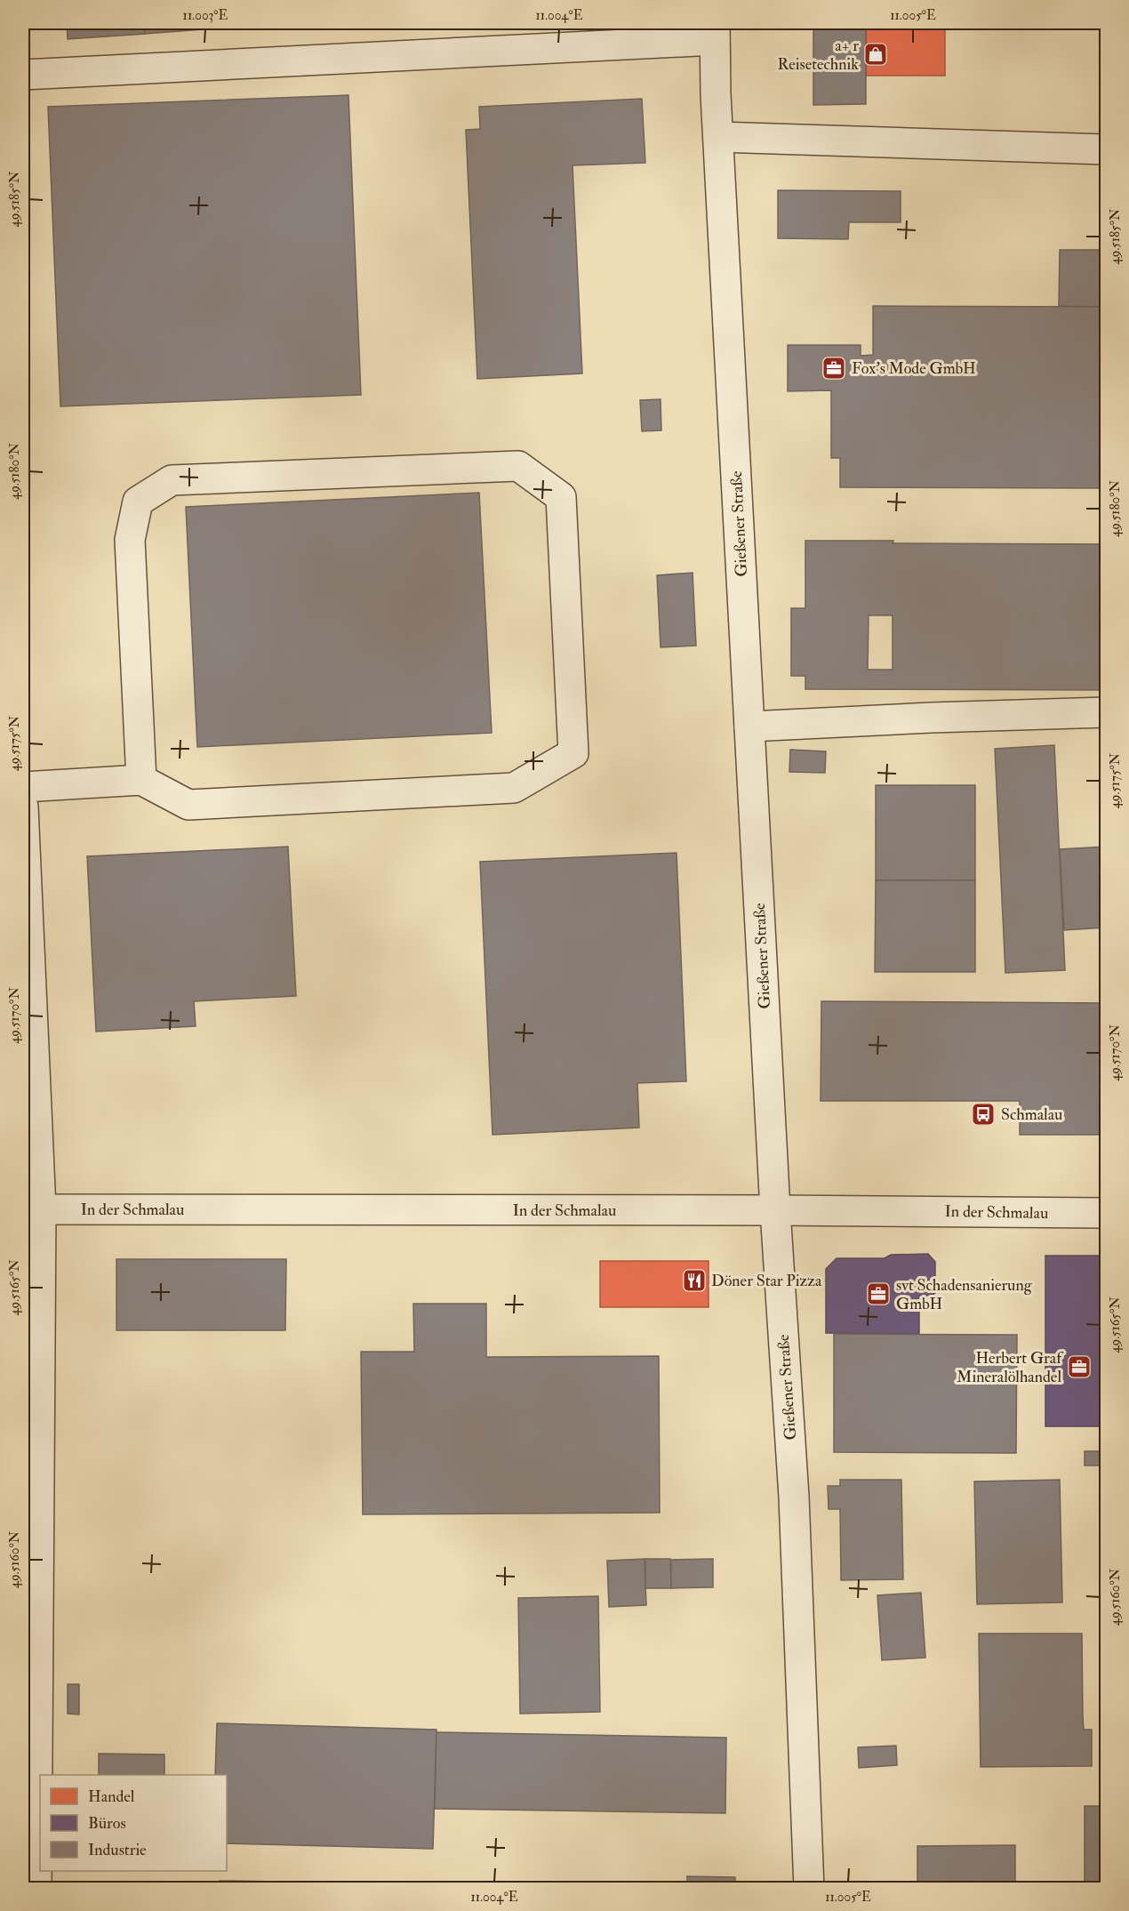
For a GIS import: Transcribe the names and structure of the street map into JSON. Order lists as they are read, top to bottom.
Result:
{
  "streets": {
    "street": ["Gießener Straße", "In der Schmalau"]
  },
  "crossings": [
    ["Gießener Straße", "In der Schmalau"]
  ],
  "places": {
    "shop": ["a+ r Reisetechnik"],
    "office": ["Fox's Mode GmbH", "svt Schadensanierung GmbH", "Herbert Graf Mineralölhandel"],
    "bus stop": ["Schmalau"],
    "restaurant": ["Döner Star Pizza"]
  },
  "legend": ["Handel", "Büros", "Industrie"],
  "coordinates": [
    "11.003°E",
    "11.004°E",
    "11.005°E",
    "49.5185°N",
    "49.5180°N",
    "49.5175°N",
    "49.5170°N",
    "49.5165°N",
    "49.5160°N"
  ]
}
